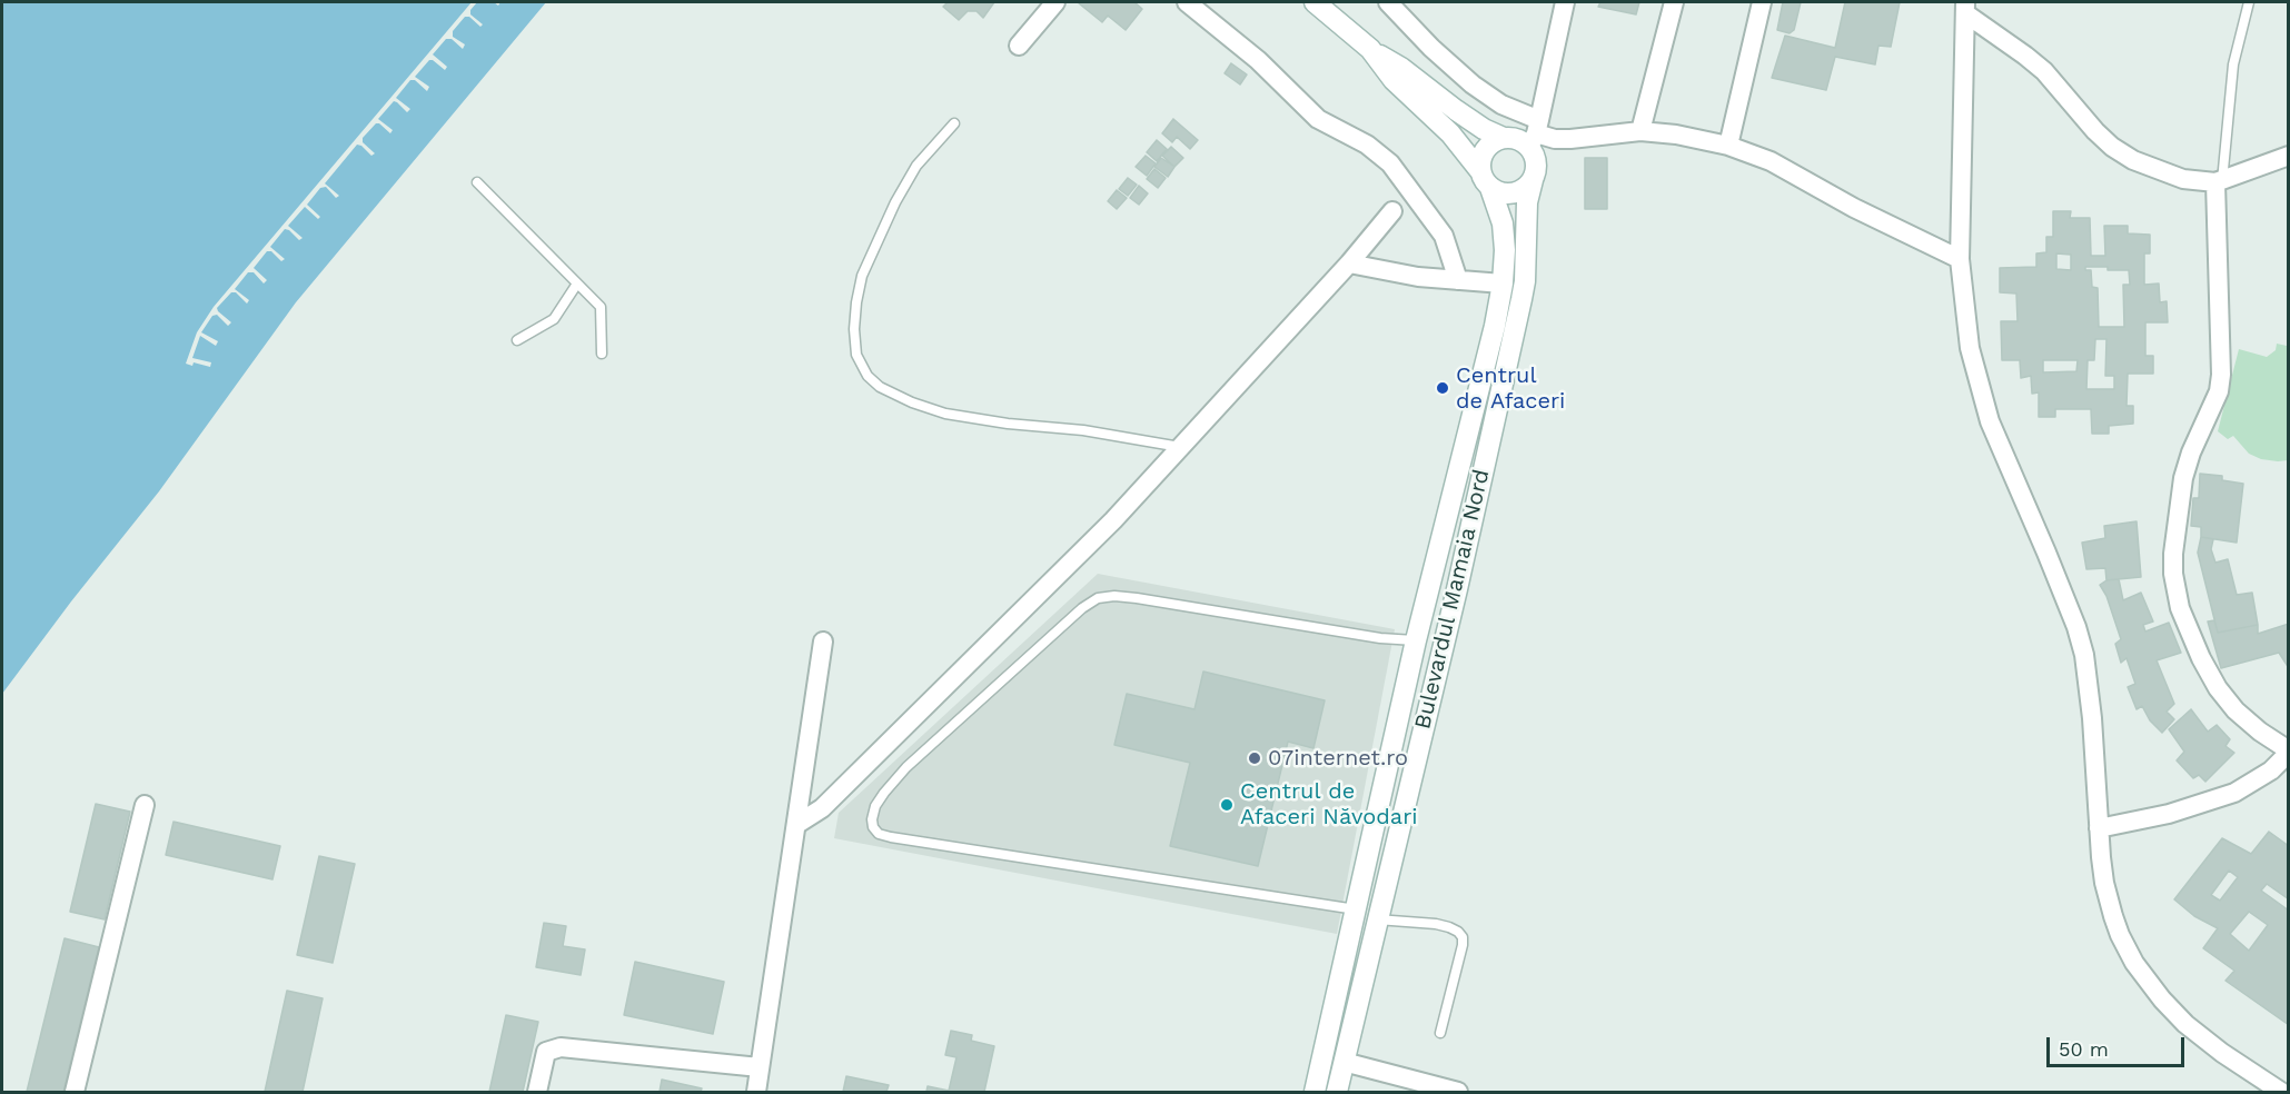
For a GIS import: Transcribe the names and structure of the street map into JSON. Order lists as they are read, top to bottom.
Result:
{
  "streets": {
    "main road": ["Bulevardul Mamaia Nord"]
  },
  "places": ["Centrul de Afaceri", "07internet.ro", "Centrul de Afaceri Năvodari"],
  "scale_bar": "50 m"
}
